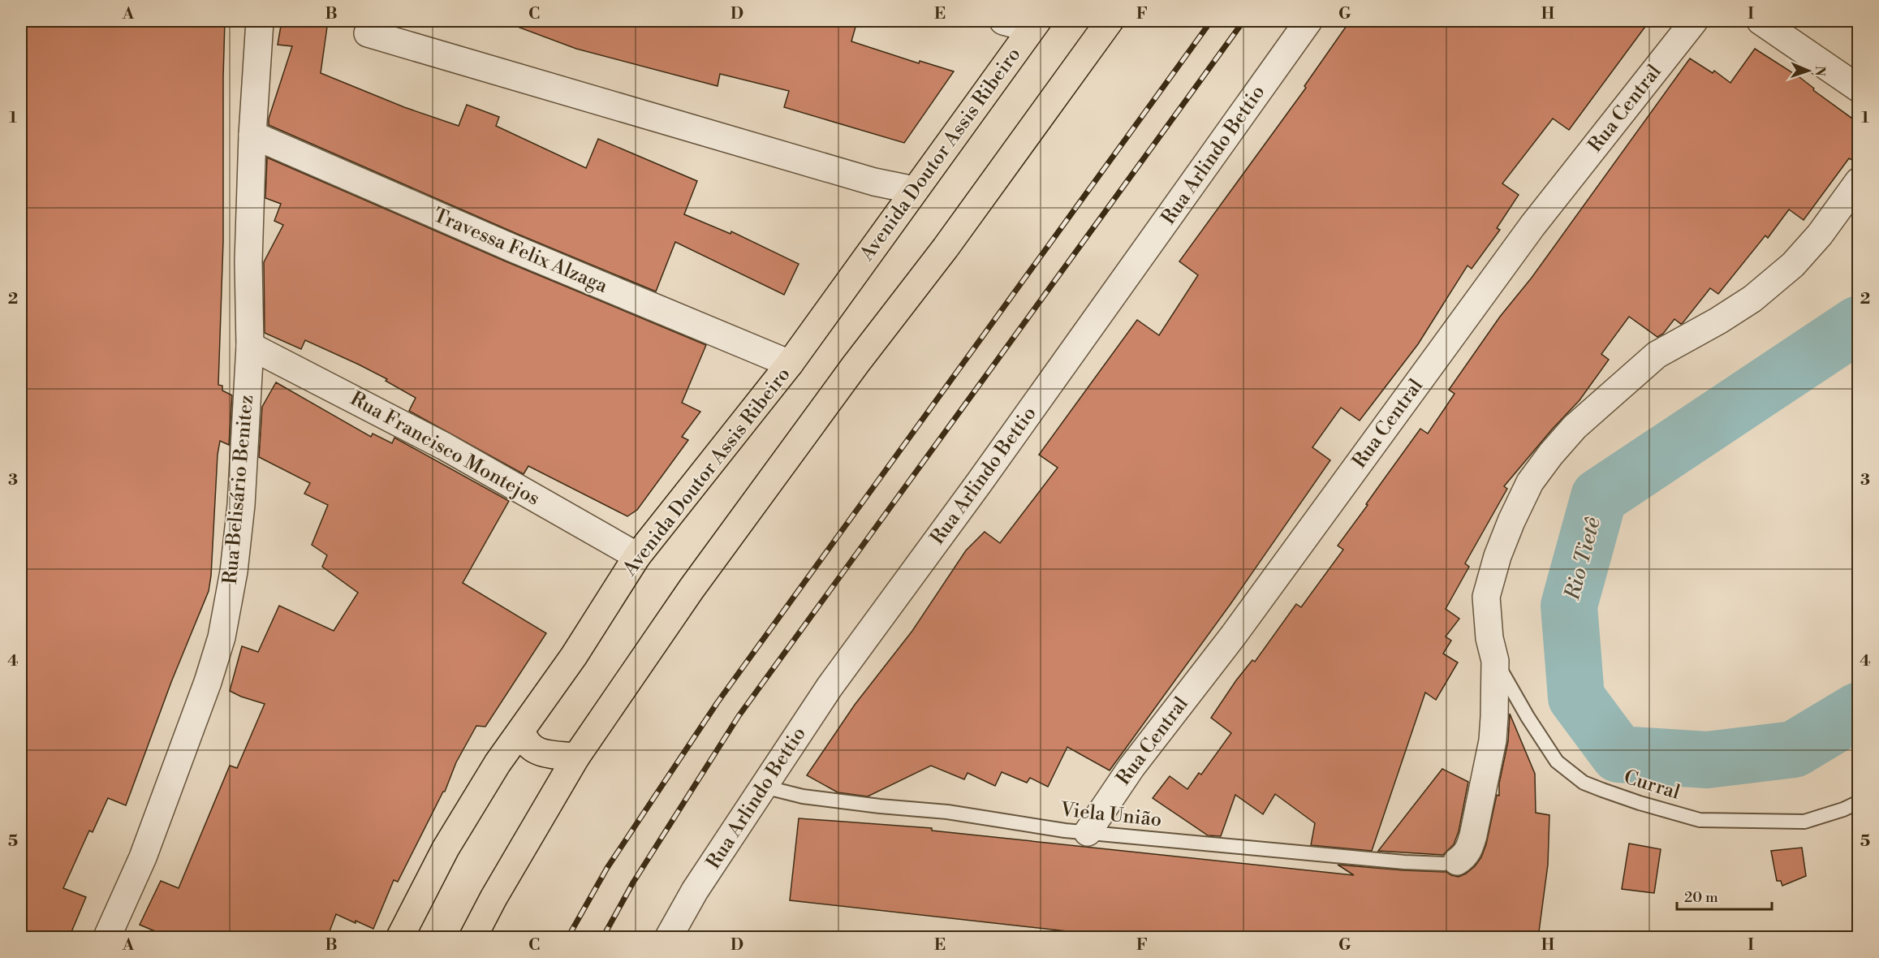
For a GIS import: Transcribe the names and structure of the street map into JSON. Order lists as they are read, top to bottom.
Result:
{
  "streets": {
    "main road": ["Avenida Doutor Assis Ribeiro"],
    "street": [
      "Rua Central",
      "Rua Arlindo Bettio",
      "Travessa Felix Alzaga",
      "Rua Francisco Montejos",
      "Rua Belisário Benitez"
    ],
    "lane": ["Curral", "Viela União"]
  },
  "crossings": [
    ["Rua Central", "Viela União"],
    ["Avenida Doutor Assis Ribeiro", "Travessa Felix Alzaga"],
    ["Avenida Doutor Assis Ribeiro", "Rua Francisco Montejos"],
    ["Rua Arlindo Bettio", "Viela União"],
    ["Travessa Felix Alzaga", "Rua Belisário Benitez"],
    ["Rua Francisco Montejos", "Rua Belisário Benitez"]
  ],
  "water": ["Rio Tietê"],
  "scale_bar": "20 m",
  "north": "right",
  "grid": {
    "columns": [
      "A",
      "B",
      "C",
      "D",
      "E",
      "F",
      "G",
      "H",
      "I"
    ],
    "rows": [
      "1",
      "2",
      "3",
      "4",
      "5"
    ]
  }
}
